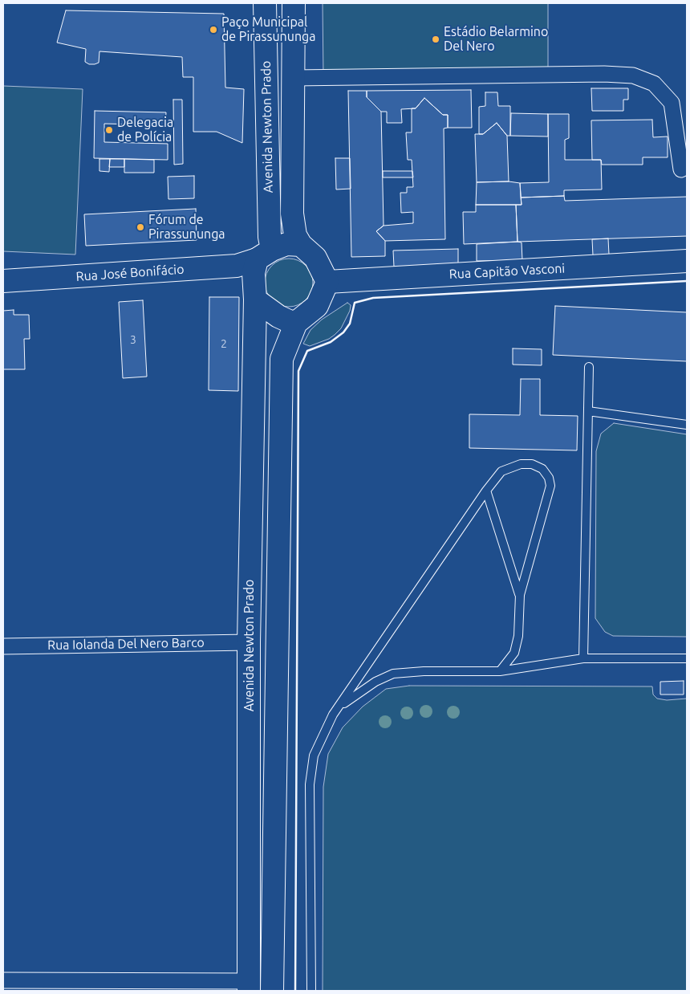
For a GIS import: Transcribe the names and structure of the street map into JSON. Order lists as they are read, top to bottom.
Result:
{
  "streets": {
    "main road": ["Avenida Newton Prado", "Rua Capitão Vasconi", "Rua José Bonifácio"],
    "street": ["Rua Iolanda Del Nero Barco"]
  },
  "crossings": [
    ["Avenida Newton Prado", "Rua Capitão Vasconi"],
    ["Avenida Newton Prado", "Rua José Bonifácio"],
    ["Avenida Newton Prado", "Rua Iolanda Del Nero Barco"],
    ["Rua Capitão Vasconi", "Rua José Bonifácio"]
  ],
  "places": [
    "Paço Municipal de Pirassununga",
    "Estádio Belarmino Del Nero",
    "Delegacia de Polícia",
    "Fórum de Pirassununga"
  ],
  "house_numbers": ["3", "2"]
}
